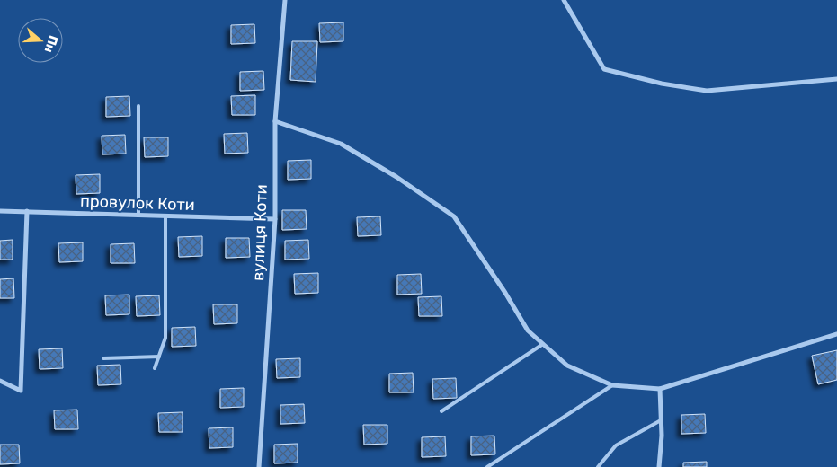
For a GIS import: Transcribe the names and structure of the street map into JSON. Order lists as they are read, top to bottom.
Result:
{
  "streets": {
    "street": ["провулок Коти", "вулиця Коти"]
  },
  "crossings": [
    ["провулок Коти", "вулиця Коти"]
  ],
  "north": "right"
}
